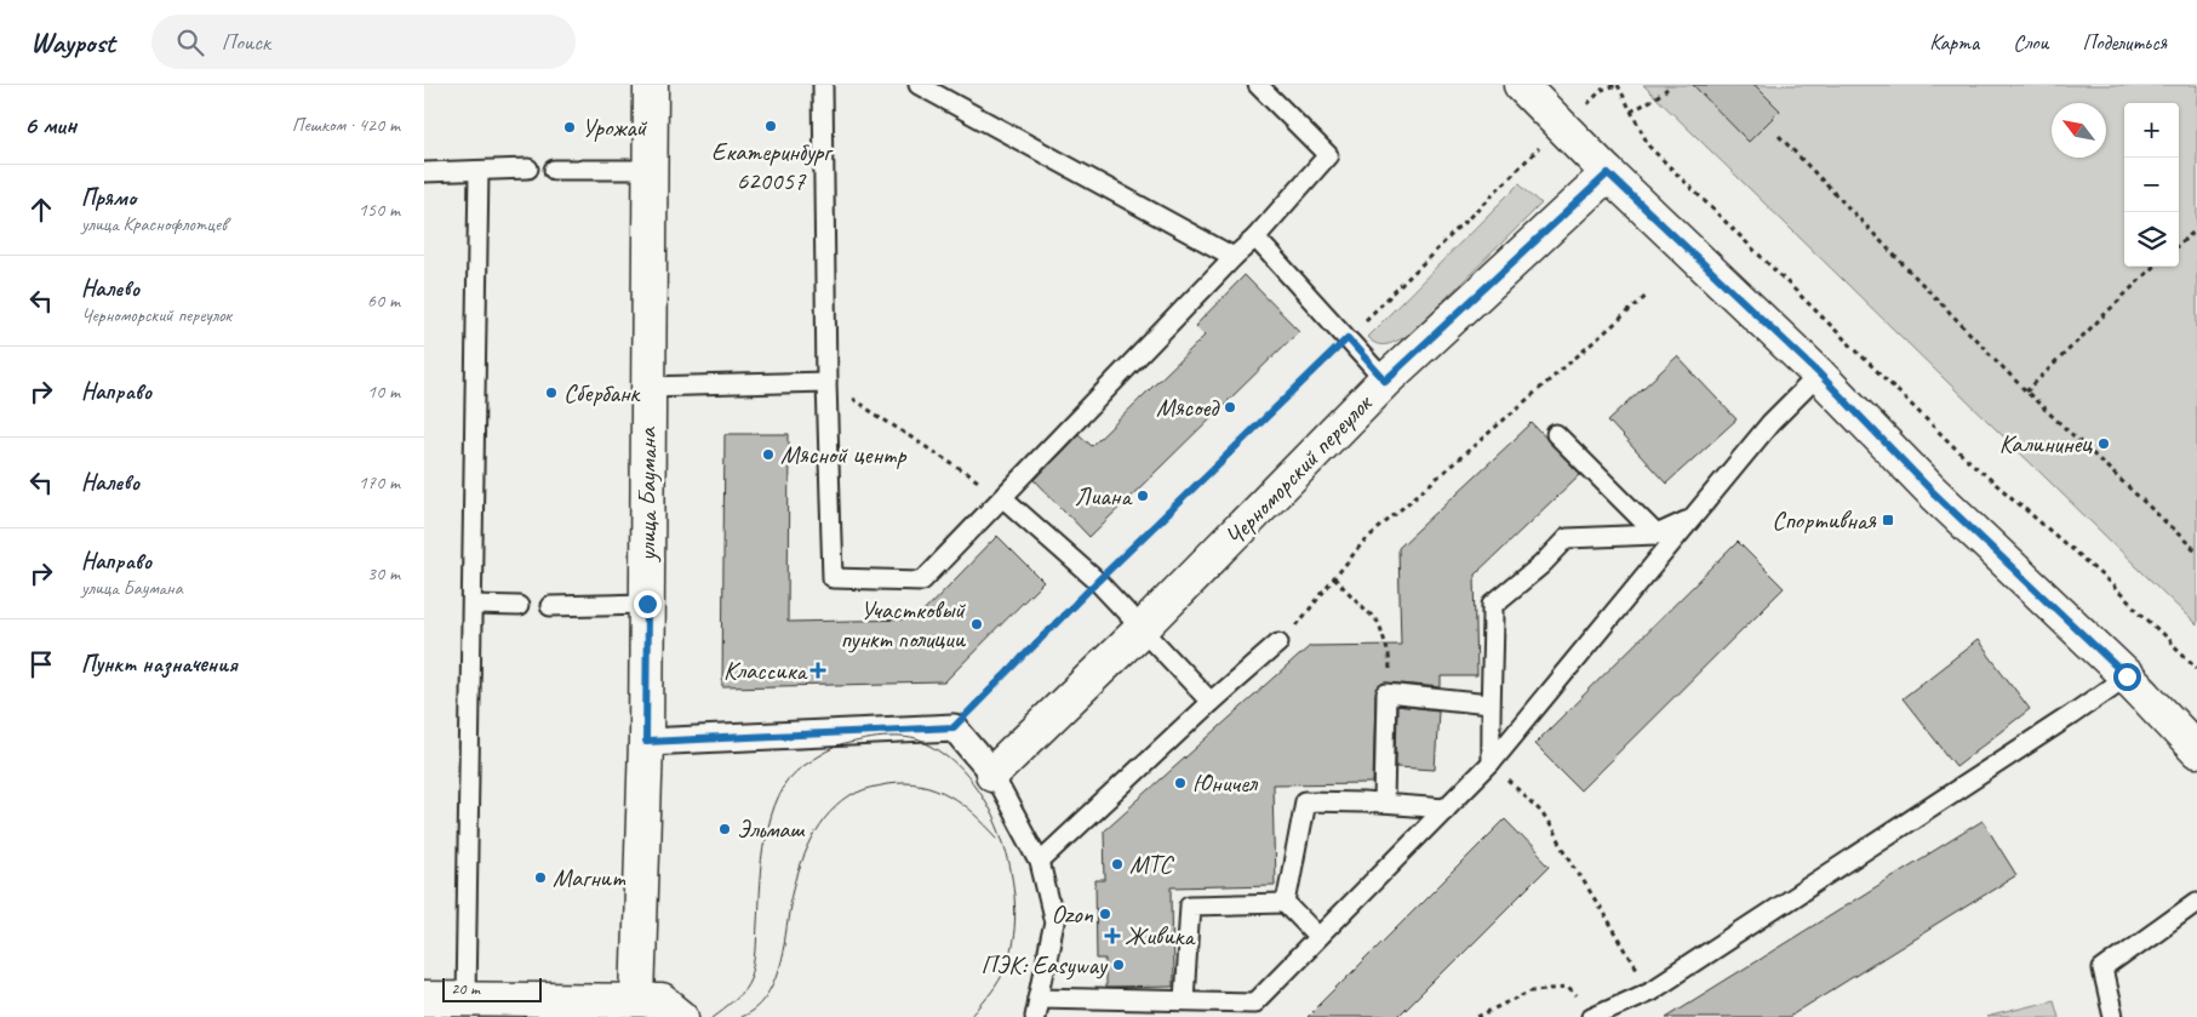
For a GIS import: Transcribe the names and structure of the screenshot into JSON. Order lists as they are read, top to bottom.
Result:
{
  "streets": {
    "street": ["Черноморский переулок", "улица Баумана"]
  },
  "places": {
    "other": [
      "Екатеринбург 620057",
      "Урожай",
      "Сбербанк",
      "Мясоед",
      "Калининец",
      "Мясной центр",
      "Лиана",
      "Участковый пункт полиции",
      "Юничел",
      "Эльмаш",
      "МТС",
      "Магнит",
      "Ozon",
      "ПЭК: Easyway"
    ],
    "transit": ["Спортивная"],
    "health": ["Классика", "Живика"]
  },
  "scale_bar": "20 m",
  "north": "top left",
  "page": {
    "header": "Waypost",
    "search": "Поиск",
    "nav": ["Карта", "Слои", "Поделиться"],
    "heading": ["6 мин", "Пешком · 420 m"],
    "map_buttons": ["+", "−"],
    "list": [
      ["Прямо", "улица Краснофлотцев", "150 m"],
      ["Налево", "Черноморский переулок", "60 m"],
      ["Направо", "10 m"],
      ["Налево", "170 m"],
      ["Направо", "улица Баумана", "30 m"],
      "Пункт назначения"
    ],
    "scale": "20 m"
  }
}
